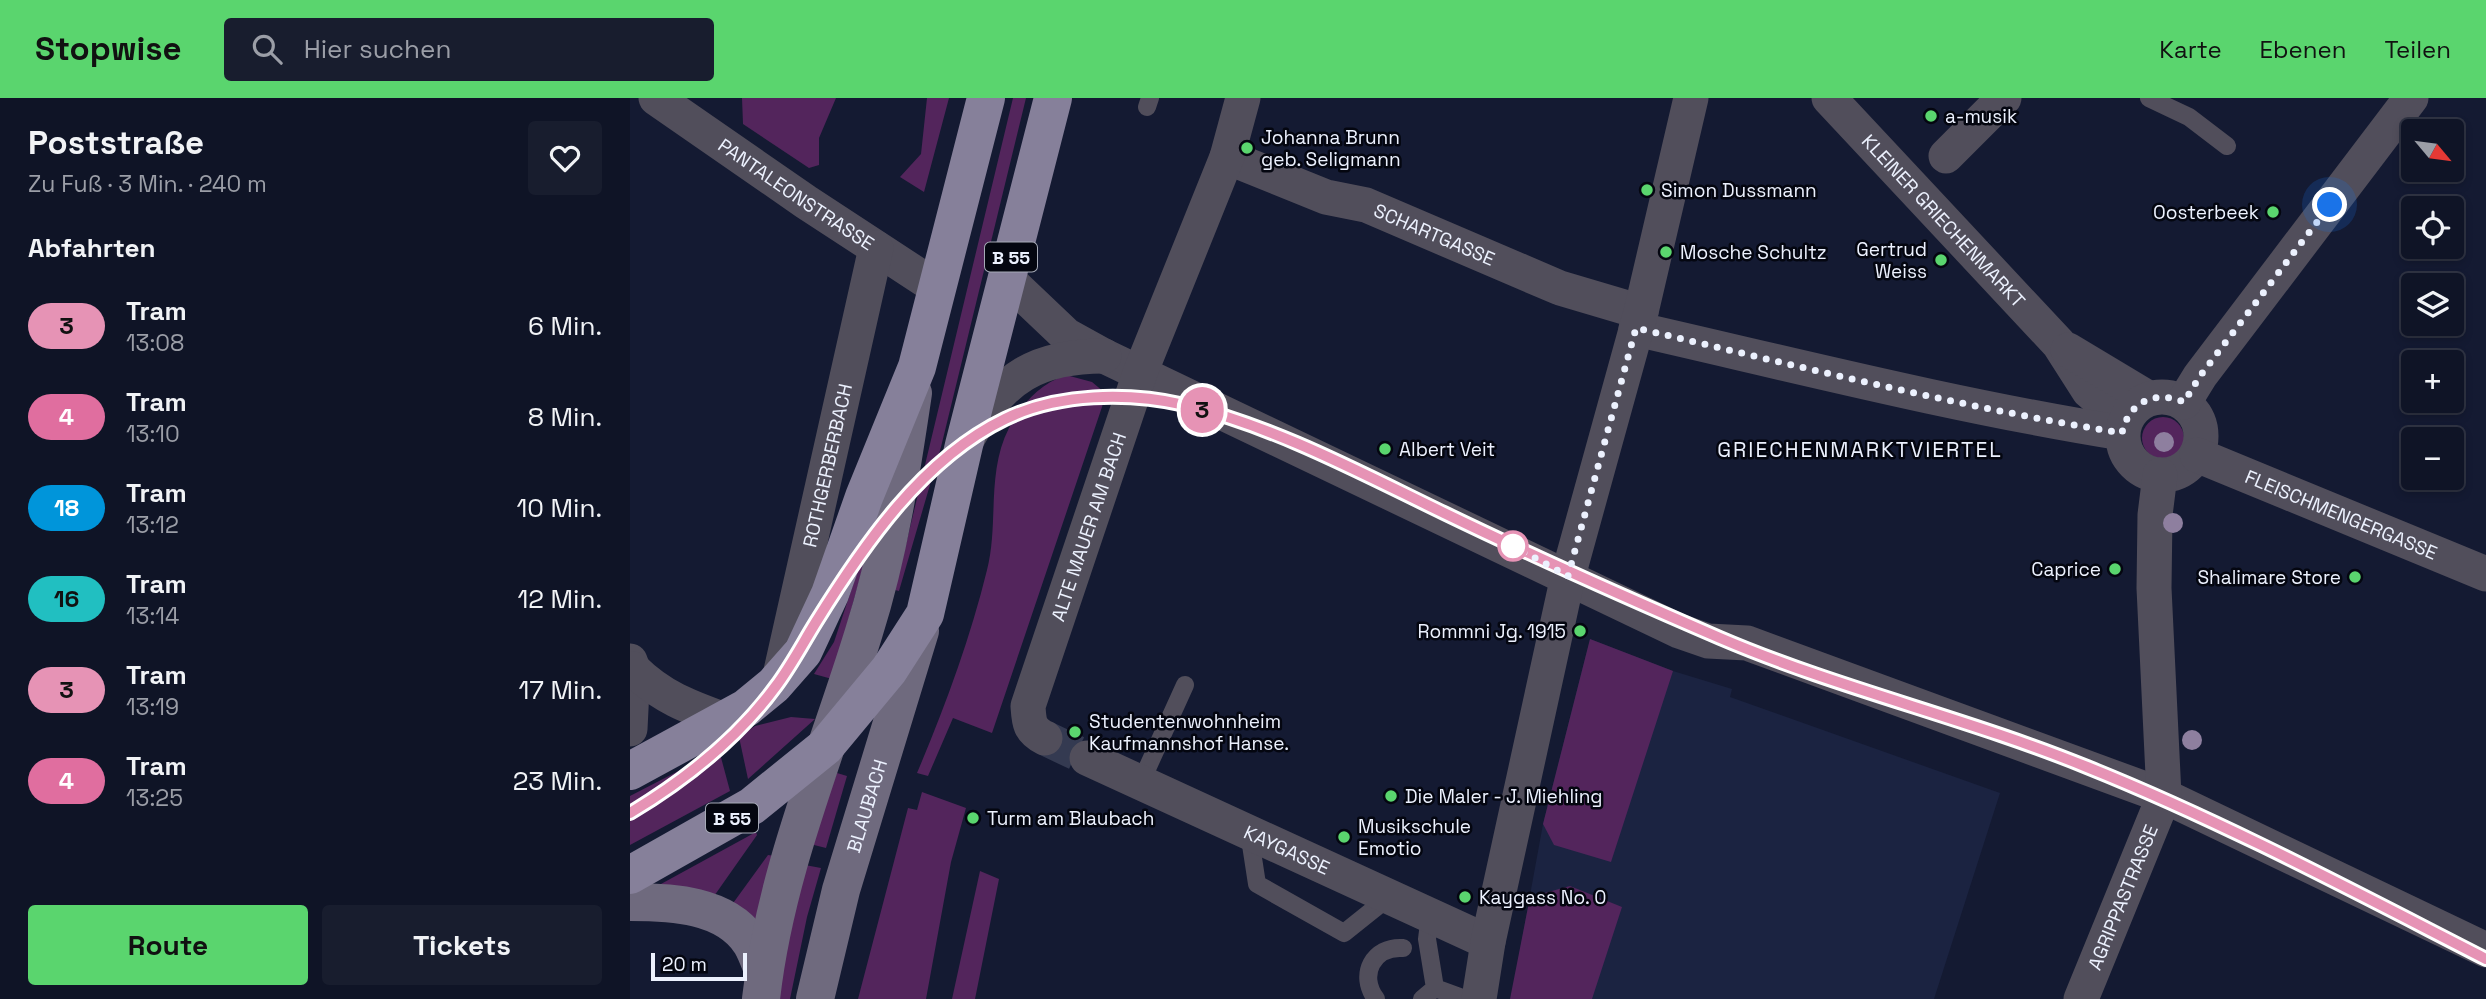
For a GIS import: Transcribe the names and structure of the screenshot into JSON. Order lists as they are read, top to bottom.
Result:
{
  "streets": {
    "main road": ["B 55", "ROTHGERBERBACH", "BLAUBACH"],
    "street": [
      "PANTALEONSTRASSE",
      "KLEINER GRIECHENMARKT",
      "SCHARTGASSE",
      "FLEISCHMENGERGASSE",
      "ALTE MAUER AM BACH",
      "KAYGASSE",
      "AGRIPPASTRASSE"
    ]
  },
  "crossings": [
    ["PANTALEONSTRASSE", "ROTHGERBERBACH"],
    ["KLEINER GRIECHENMARKT", "SCHARTGASSE"],
    ["KLEINER GRIECHENMARKT", "FLEISCHMENGERGASSE"],
    ["SCHARTGASSE", "FLEISCHMENGERGASSE"],
    ["SCHARTGASSE", "ALTE MAUER AM BACH"],
    ["B 55", "ROTHGERBERBACH"],
    ["B 55", "BLAUBACH"]
  ],
  "districts": ["GRIECHENMARKTVIERTEL"],
  "places": [
    "a-musik",
    "Johanna Brunn geb. Seligmann",
    "Simon Dussmann",
    "Oosterbeek",
    "Mosche Schultz",
    "Gertrud Weiss",
    "Albert Veit",
    "Caprice",
    "Shalimare Store",
    "Rommni Jg. 1915",
    "Studentenwohnheim Kaufmannshof Hanse.",
    "Die Maler - J. Miehling",
    "Turm am Blaubach",
    "Musikschule Emotio",
    "Kaygass No. 0"
  ],
  "lines": ["tram line 3"],
  "scale_bar": "20 m",
  "north": "bottom right",
  "page": {
    "header": "Stopwise",
    "search": "Hier suchen",
    "nav": ["Karte", "Ebenen", "Teilen"],
    "heading": [
      ["Poststraße", "Zu Fuß · 3 Min. · 240 m"],
      "Abfahrten"
    ],
    "on_map": "3",
    "map_buttons": ["+", "−"],
    "list": [
      {
        "mark": "3",
        "name": "Tram",
        "note": "13:08",
        "value": "6 Min."
      },
      {
        "mark": "4",
        "name": "Tram",
        "note": "13:10",
        "value": "8 Min."
      },
      {
        "mark": "18",
        "name": "Tram",
        "note": "13:12",
        "value": "10 Min."
      },
      {
        "mark": "16",
        "name": "Tram",
        "note": "13:14",
        "value": "12 Min."
      },
      {
        "mark": "3",
        "name": "Tram",
        "note": "13:19",
        "value": "17 Min."
      },
      {
        "mark": "4",
        "name": "Tram",
        "note": "13:25",
        "value": "23 Min."
      }
    ],
    "buttons": ["Route", "Tickets"],
    "scale": "20 m"
  }
}
